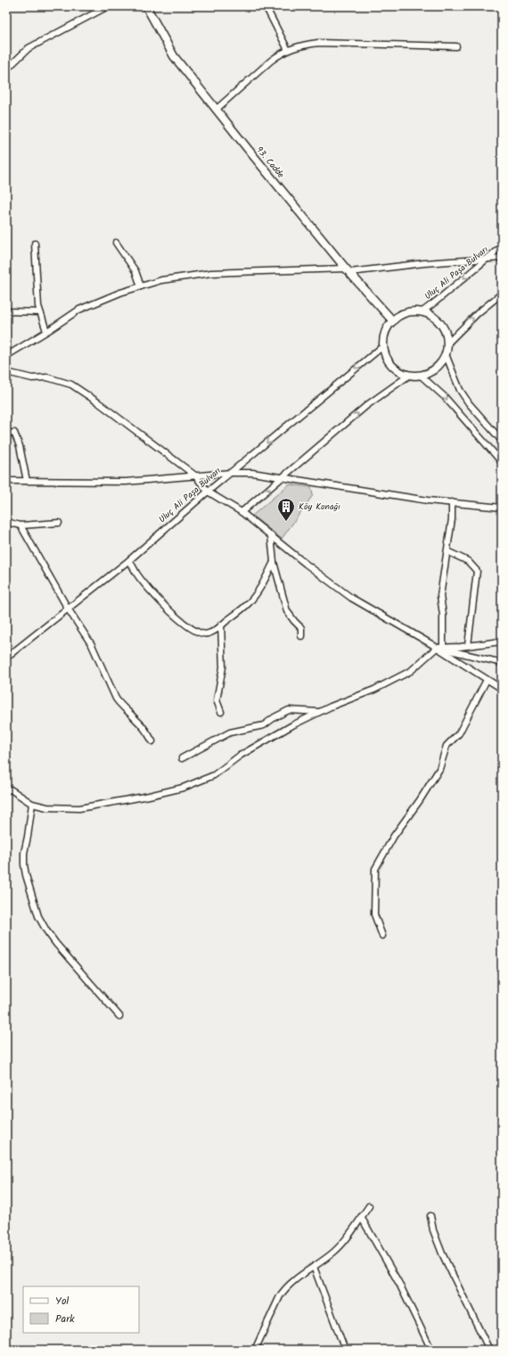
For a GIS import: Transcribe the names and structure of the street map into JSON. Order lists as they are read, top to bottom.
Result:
{
  "streets": {
    "main road": ["93. Cadde", "Uluç Ali Paşa Bulvarı"]
  },
  "crossings": [
    ["93. Cadde", "Uluç Ali Paşa Bulvarı"]
  ],
  "places": {
    "building": ["Köy Konağı"]
  },
  "legend": ["Yol", "Park"]
}
